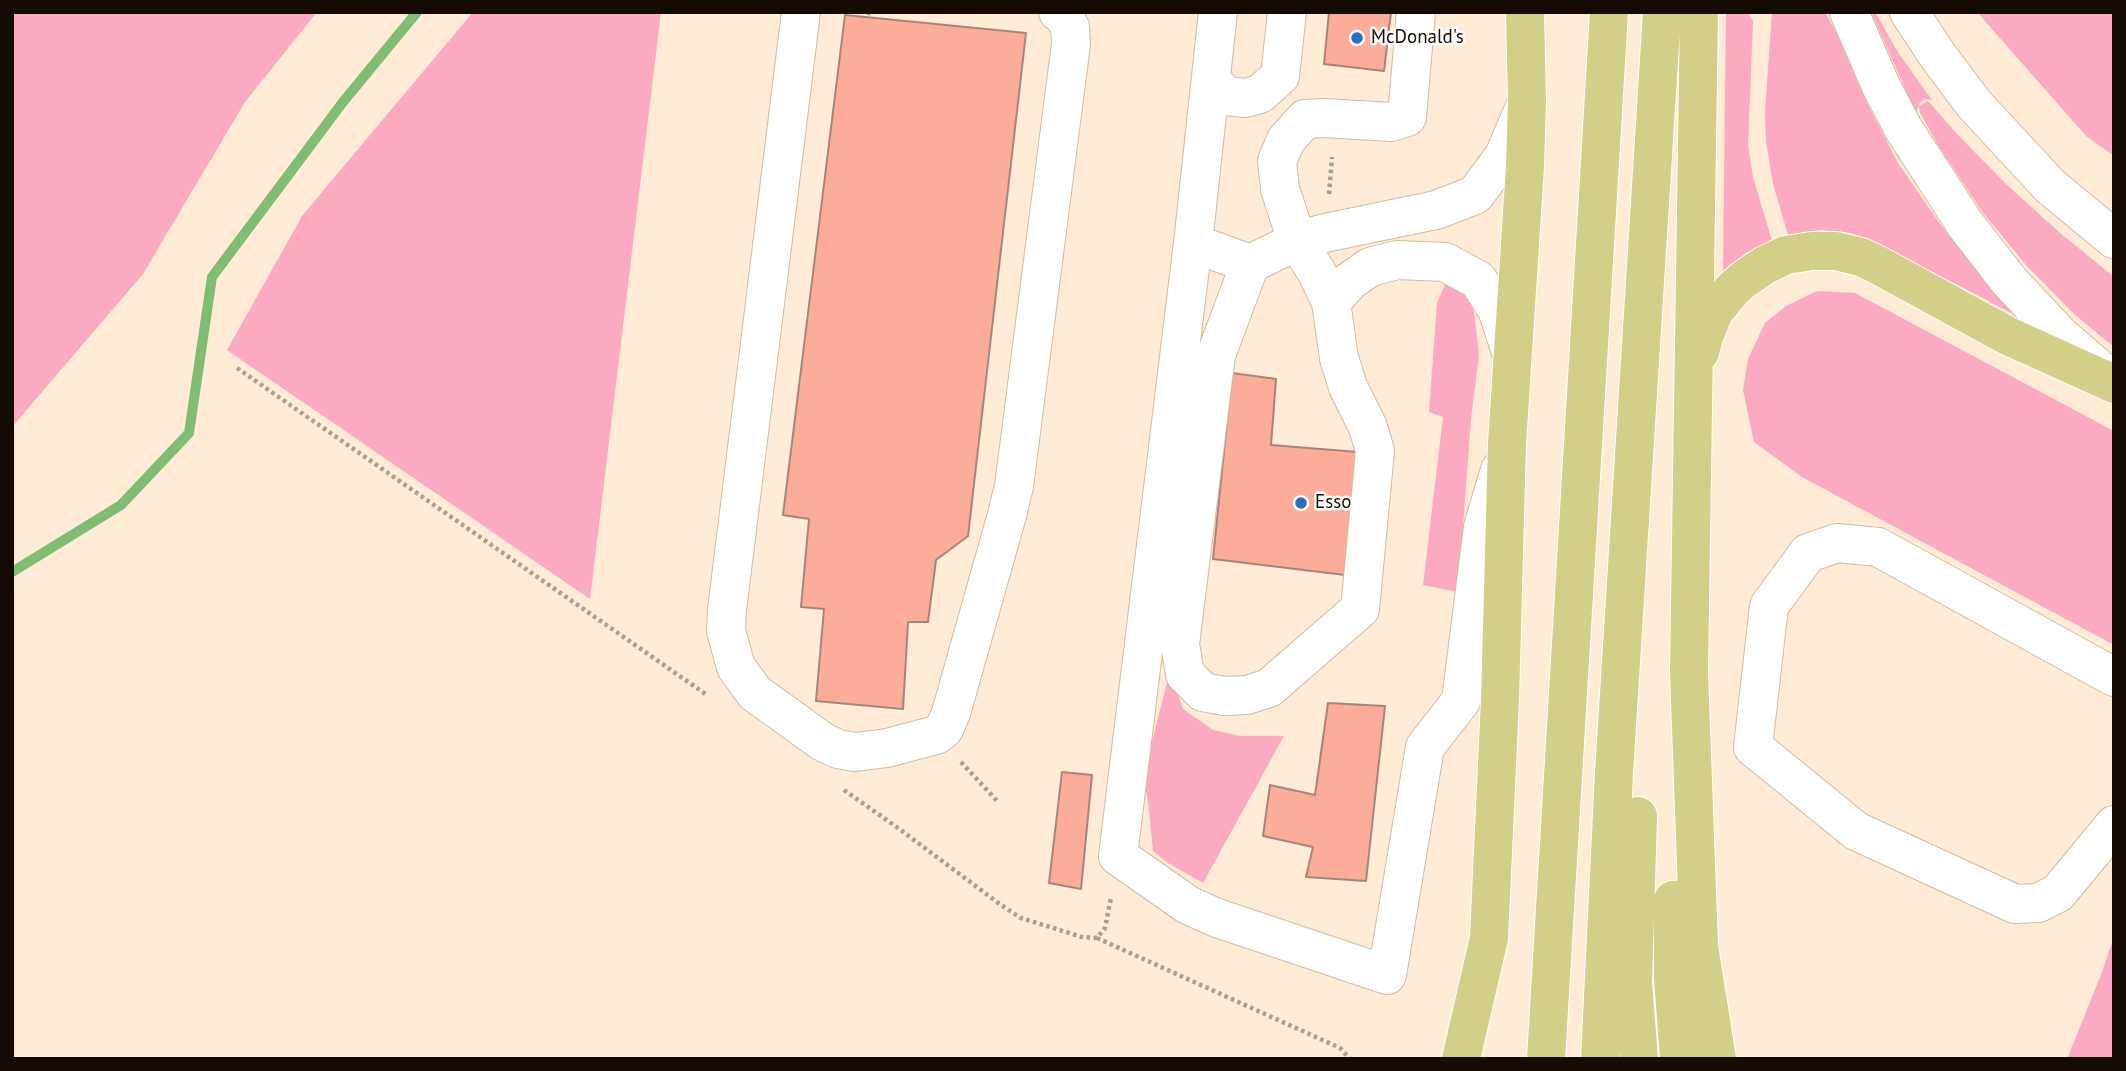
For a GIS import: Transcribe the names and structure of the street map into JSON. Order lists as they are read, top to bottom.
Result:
{
  "places": ["McDonald's", "Esso"]
}
